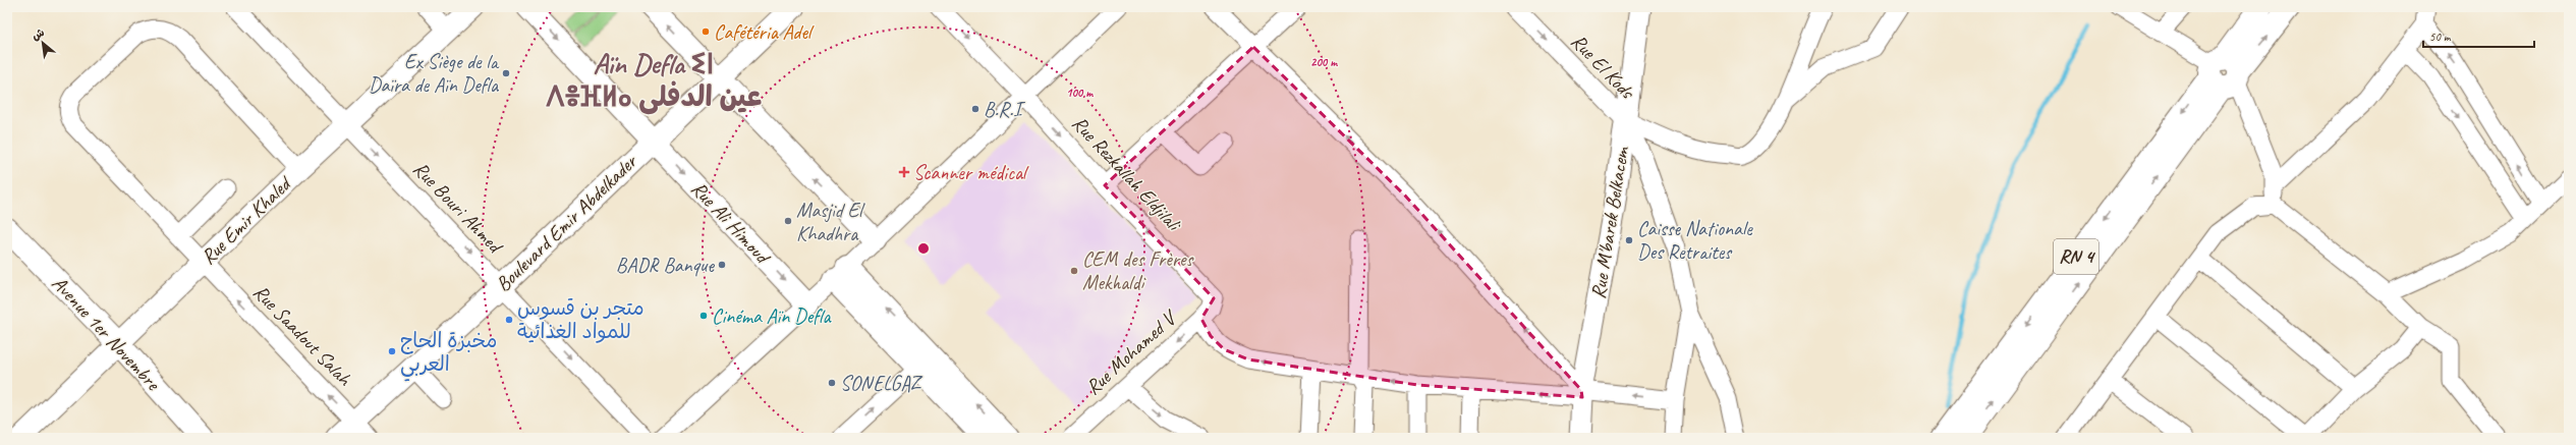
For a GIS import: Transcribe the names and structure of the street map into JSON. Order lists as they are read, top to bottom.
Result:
{
  "streets": {
    "main road": ["Boulevard Emir Abdelkader", "RN 4", "Avenue 1er Novembre"],
    "street": [
      "Rue El Kods",
      "Rue Rezkallah Eldjilali",
      "Rue Bouri Ahmed",
      "Rue Emir Khaled",
      "Rue Ali Himoud",
      "Rue M'barek Belkacem",
      "Rue Saadout Salah",
      "Rue Mohamed V"
    ]
  },
  "crossings": [
    ["Rue El Kods", "Rue M'barek Belkacem"],
    ["Rue Rezkallah Eldjilali", "Rue Mohamed V"],
    ["Rue Bouri Ahmed", "Rue Emir Khaled"],
    ["Rue Bouri Ahmed", "Boulevard Emir Abdelkader"],
    ["Rue Emir Khaled", "Avenue 1er Novembre"],
    ["Rue Emir Khaled", "Rue Saadout Salah"],
    ["Rue Ali Himoud", "Boulevard Emir Abdelkader"],
    ["Boulevard Emir Abdelkader", "Rue Saadout Salah"]
  ],
  "one_way": [
    "Rue El Kods",
    "Rue Rezkallah Eldjilali",
    "Rue Bouri Ahmed",
    "Rue Mohamed V"
  ],
  "districts": ["Aïn Defla ⵉⵏ ⴷⴻⴼⵍⴰ عين الدفلى"],
  "places": {
    "other": [
      "Cafétéria Adel",
      "Ex Siège de la Daïra de Aïn Defla",
      "B.R.I",
      "Masjid El Khadhra",
      "Caisse Nationale Des Retraites",
      "BADR Banque",
      "CEM des Frères Mekhaldi",
      "Cinéma Aïn Defla",
      "متجر بن قسوس للمواد الغذائية",
      "مخبزة الحاج العربي",
      "SONELGAZ"
    ],
    "health": ["Scanner médical"]
  },
  "scale_bar": "50 m",
  "north": "top left",
  "rings": ["200 m", "100 m"]
}
